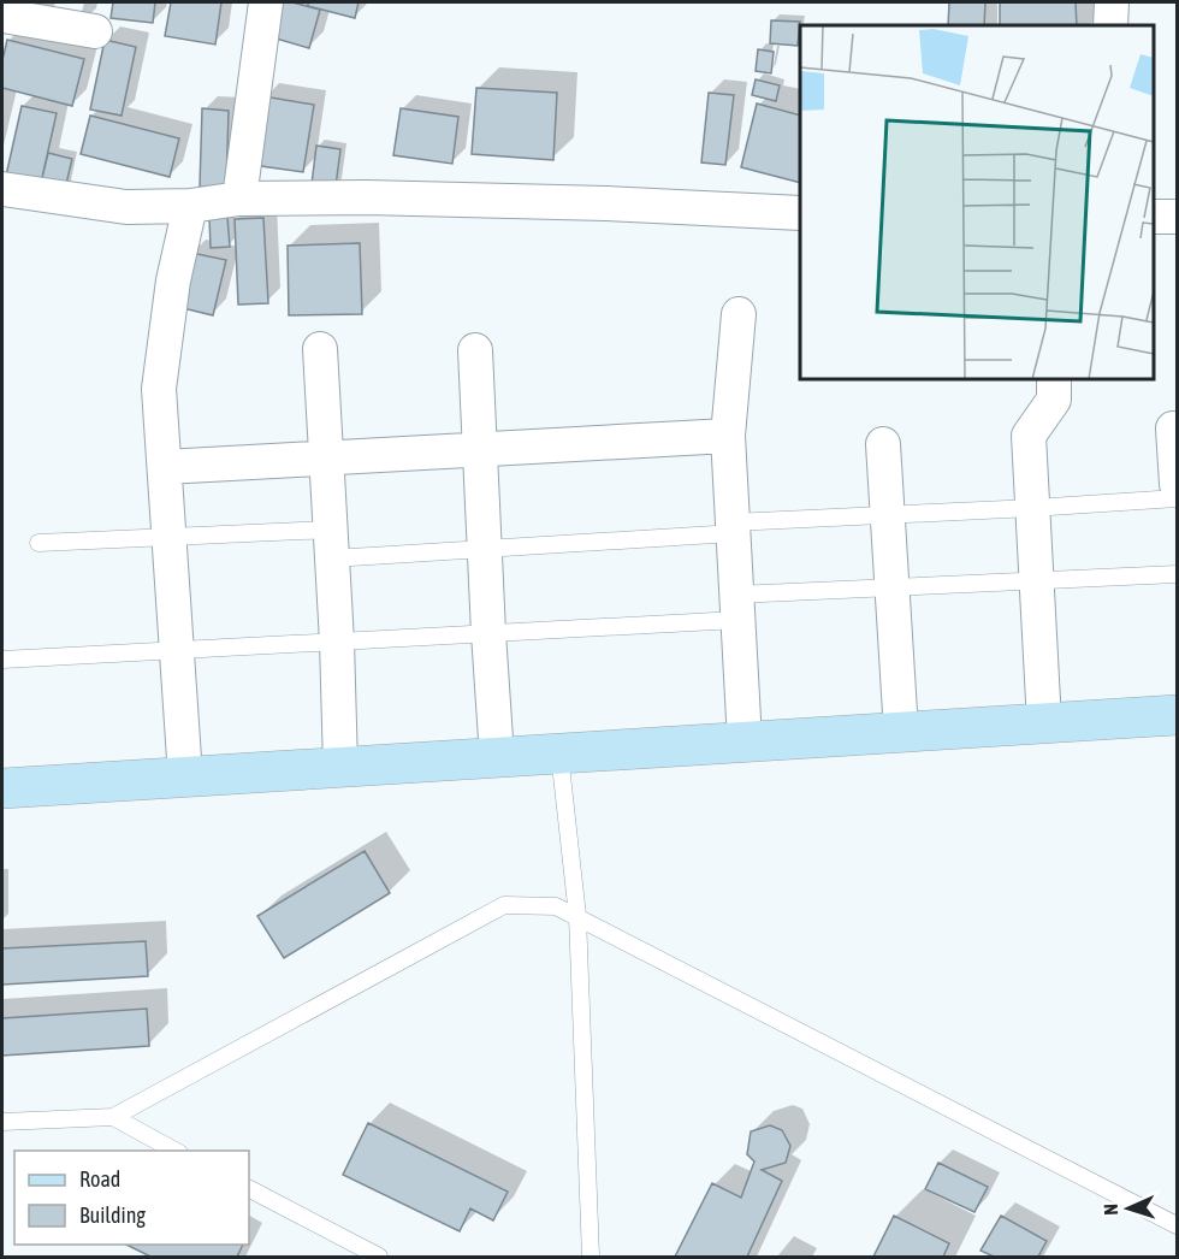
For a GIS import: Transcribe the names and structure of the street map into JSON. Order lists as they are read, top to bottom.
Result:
{
  "legend": ["Road", "Building"],
  "north": "left"
}
